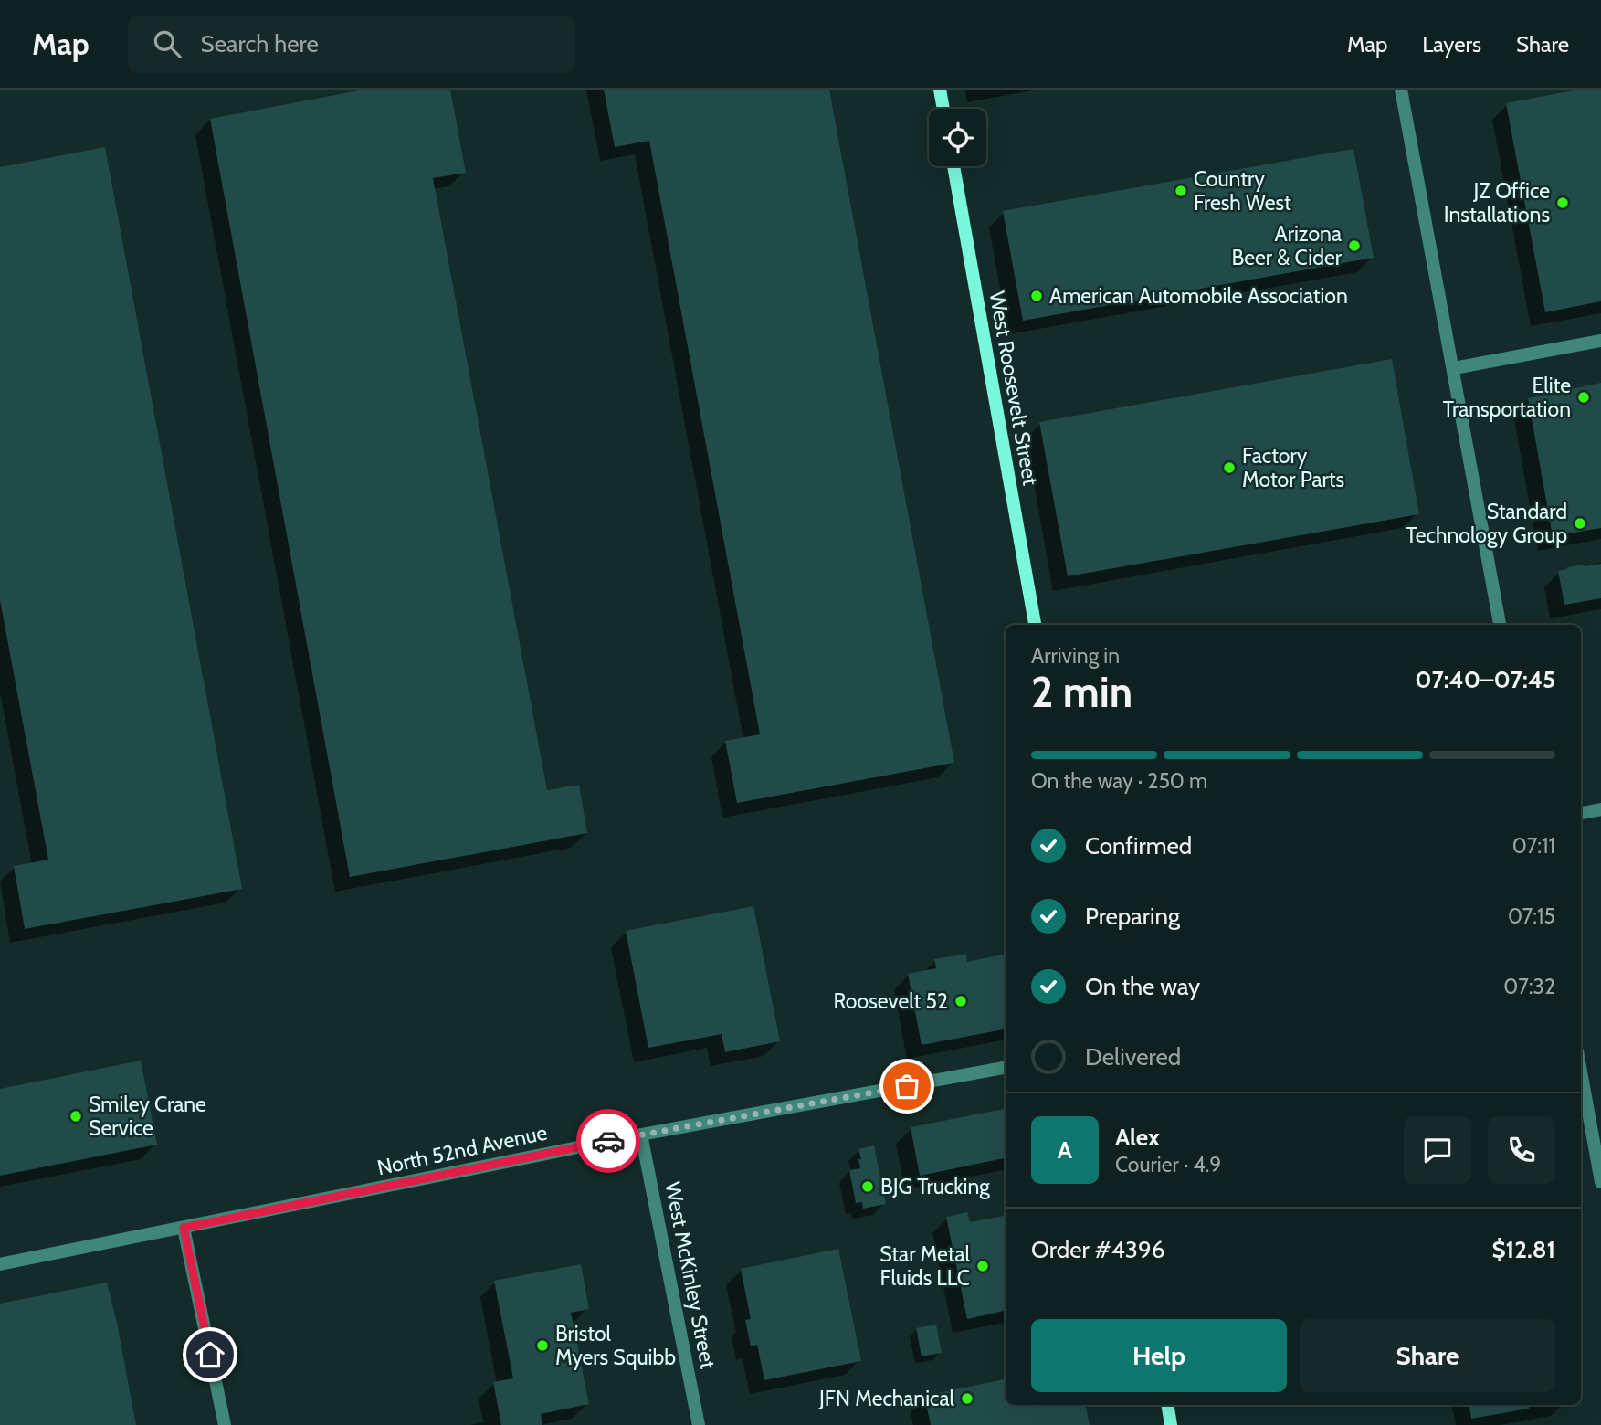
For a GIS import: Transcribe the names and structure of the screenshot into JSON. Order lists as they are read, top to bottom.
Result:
{
  "streets": {
    "street": ["West Roosevelt Street", "North 52nd Avenue", "West McKinley Street"]
  },
  "crossings": [
    ["North 52nd Avenue", "West McKinley Street"]
  ],
  "places": [
    "Country Fresh West",
    "JZ Office Installations",
    "Arizona Beer & Cider",
    "American Automobile Association",
    "Elite Transportation",
    "Factory Motor Parts",
    "Standard Technology Group",
    "Roosevelt 52",
    "Smiley Crane Service",
    "BJG Trucking",
    "Star Metal Fluids LLC",
    "Bristol Myers Squibb",
    "JFN Mechanical"
  ],
  "page": {
    "header": "Map",
    "search": "Search here",
    "nav": ["Map", "Layers", "Share"],
    "heading": ["2 min", "Arriving in", "07:40–07:45"],
    "panel": [
      "Alex",
      "Courier · 4.9",
      "Order #4396",
      "$12.81"
    ],
    "bar": "On the way · 250 m",
    "list": [
      ["Confirmed", "07:11"],
      ["Preparing", "07:15"],
      ["On the way", "07:32"],
      "Delivered"
    ],
    "round": "A",
    "buttons": ["Help", "Share"]
  }
}
